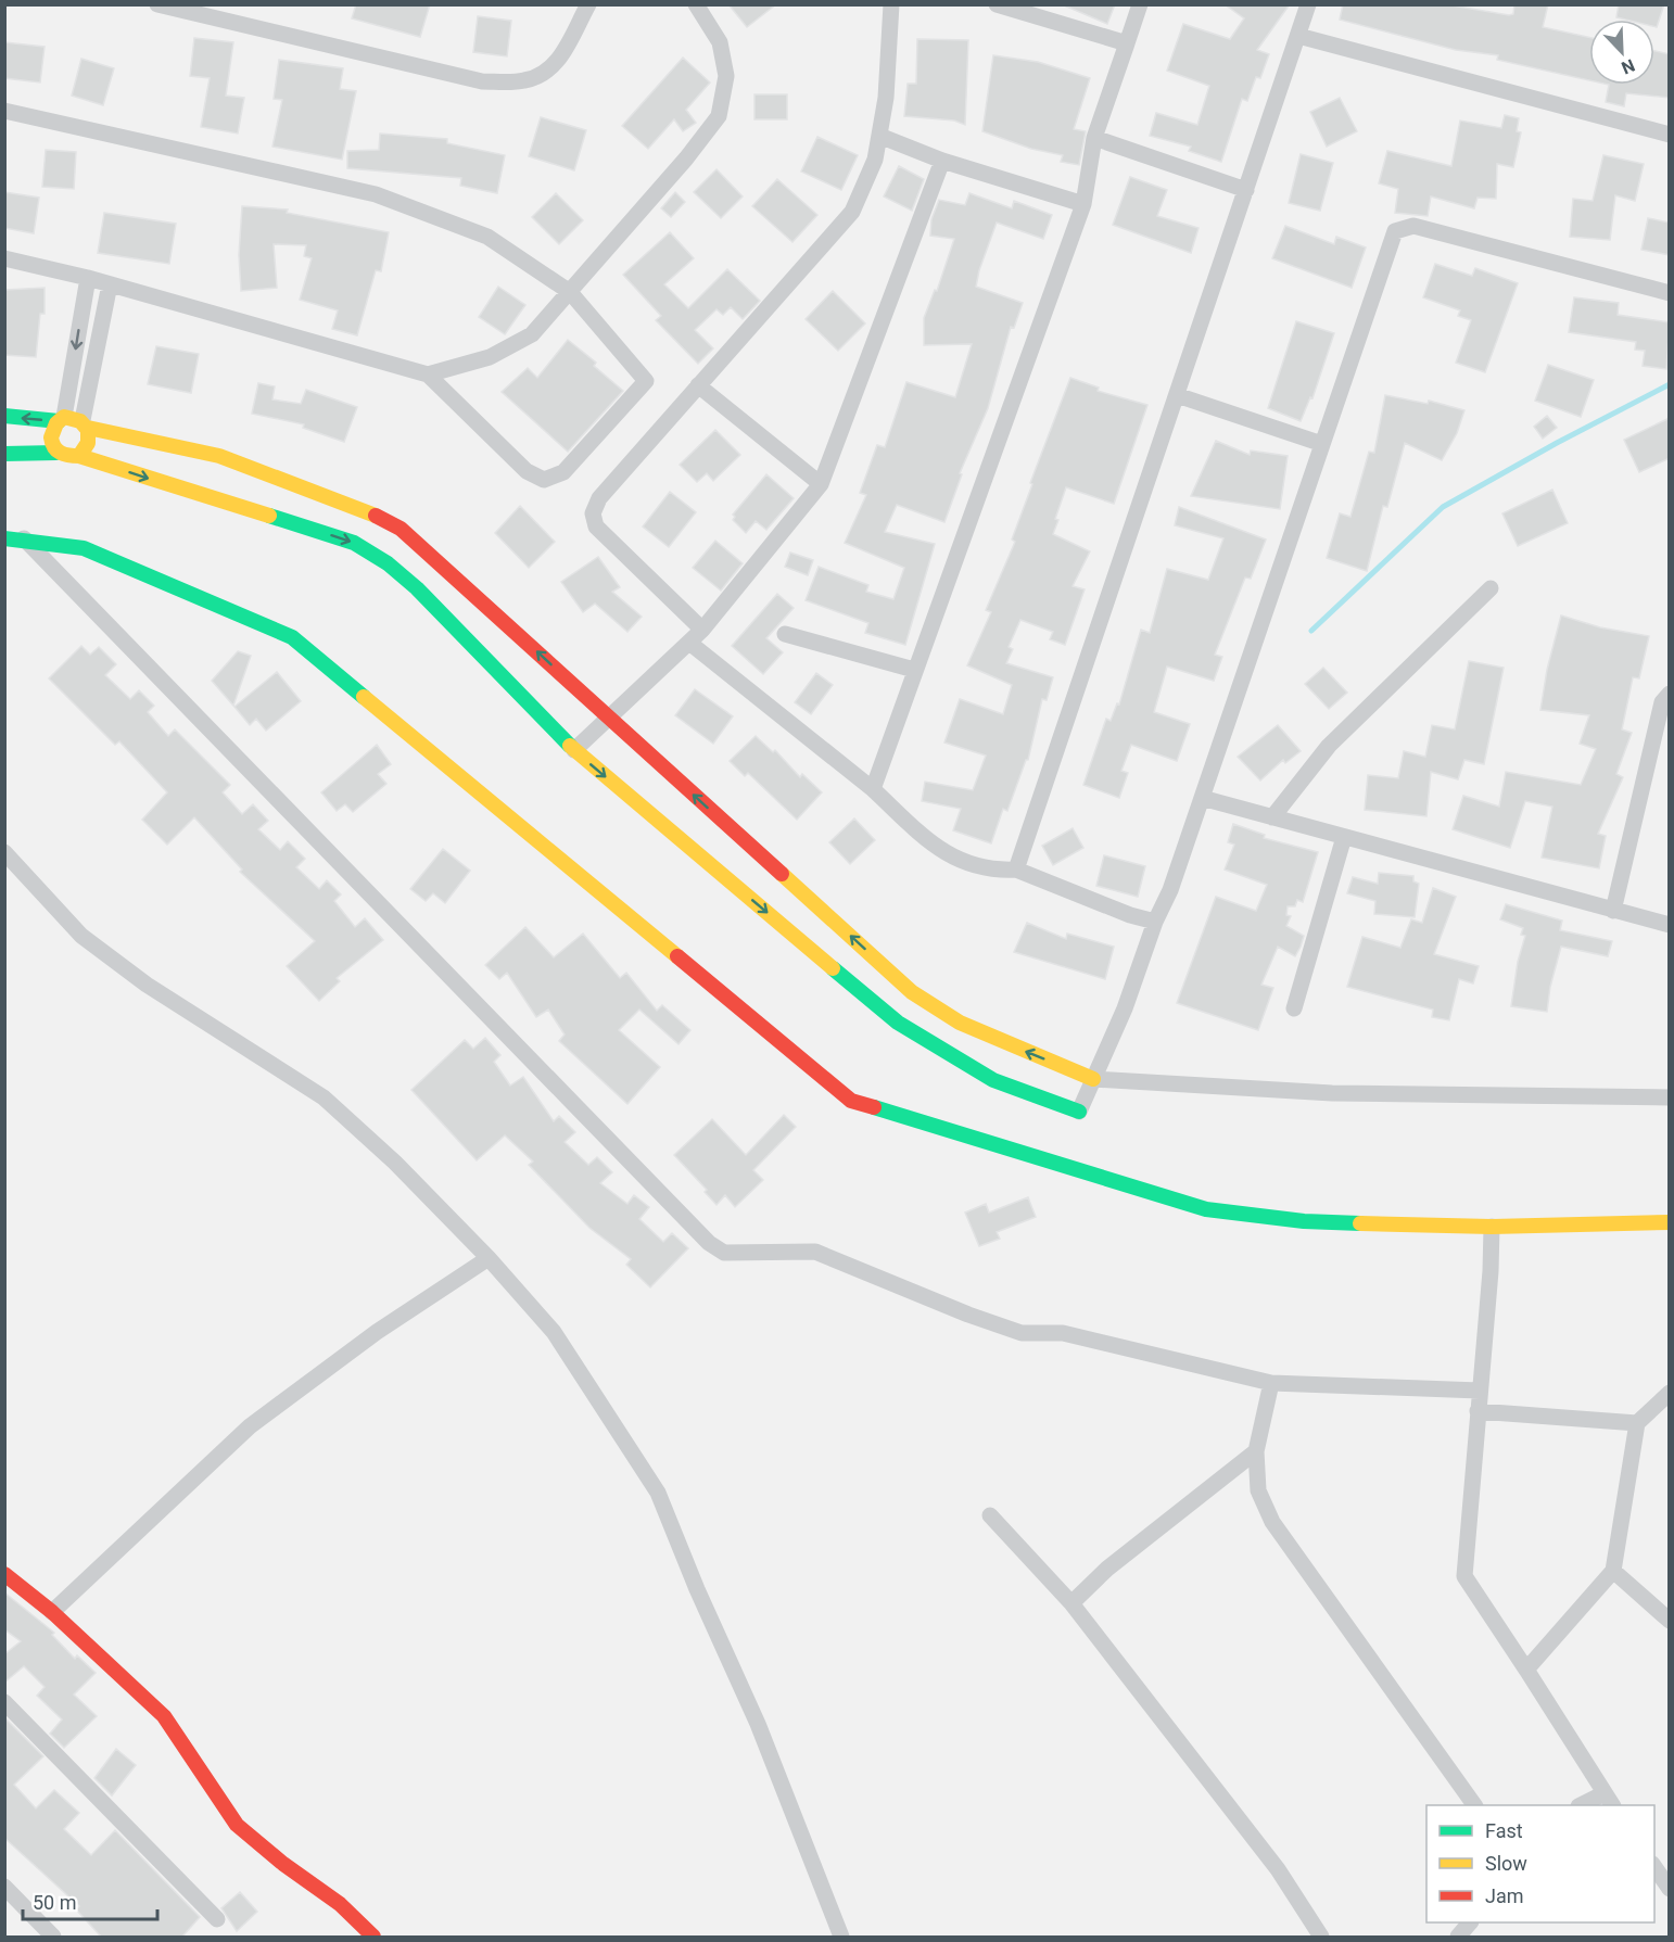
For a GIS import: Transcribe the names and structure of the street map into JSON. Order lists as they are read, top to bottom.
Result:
{
  "legend": ["Fast", "Slow", "Jam"],
  "scale_bar": "50 m",
  "north": "bottom right"
}
